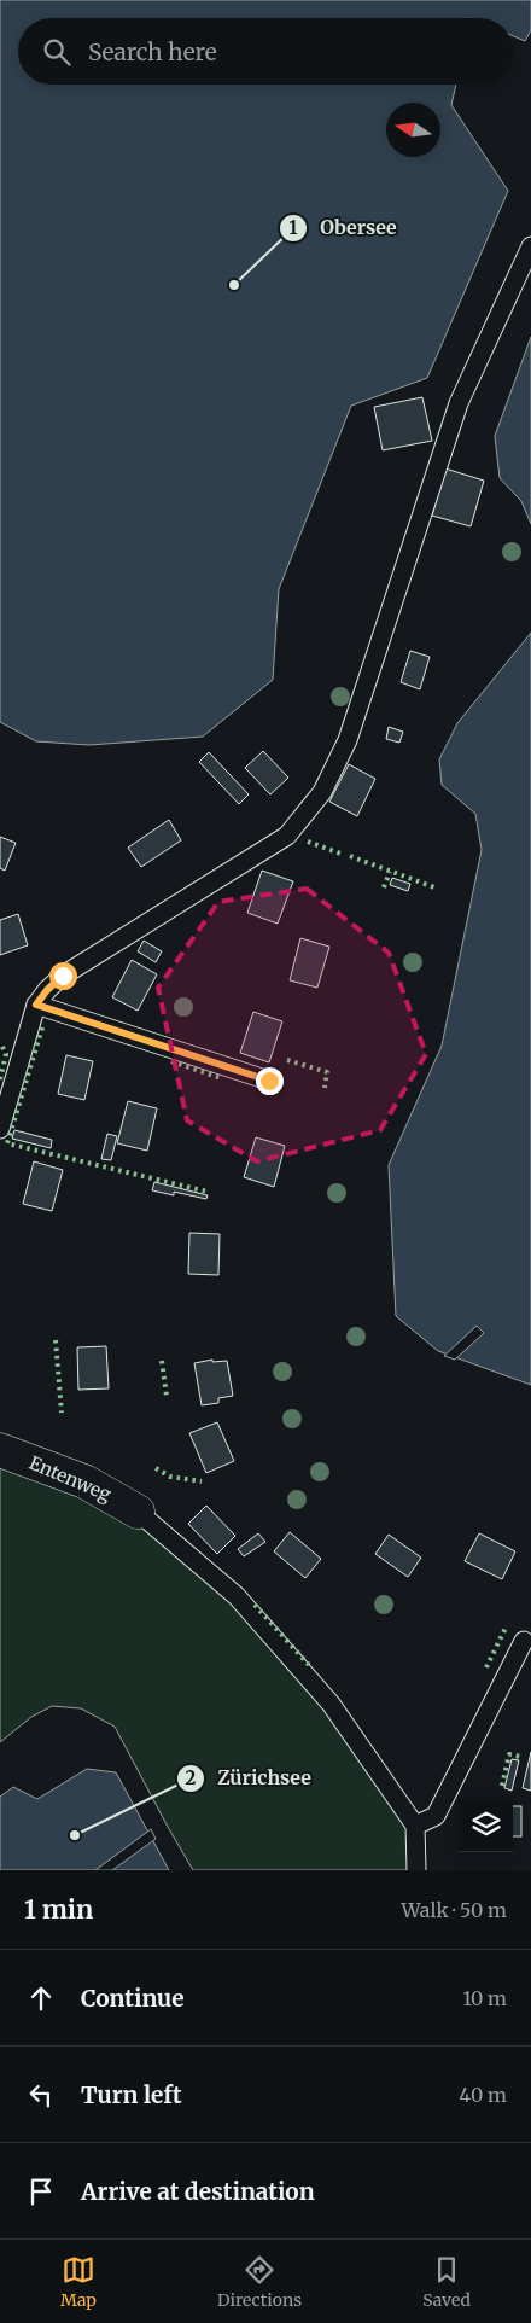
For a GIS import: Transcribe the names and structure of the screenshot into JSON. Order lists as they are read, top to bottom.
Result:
{
  "streets": {
    "street": ["Entenweg"]
  },
  "places": ["Obersee", "Zürichsee"],
  "north": "left",
  "page": {
    "search": "Search here",
    "heading": ["1 min", "Walk · 50 m"],
    "list": [
      ["Continue", "10 m"],
      ["Turn left", "40 m"],
      "Arrive at destination"
    ],
    "nav": ["Map", "Directions", "Saved"]
  }
}
